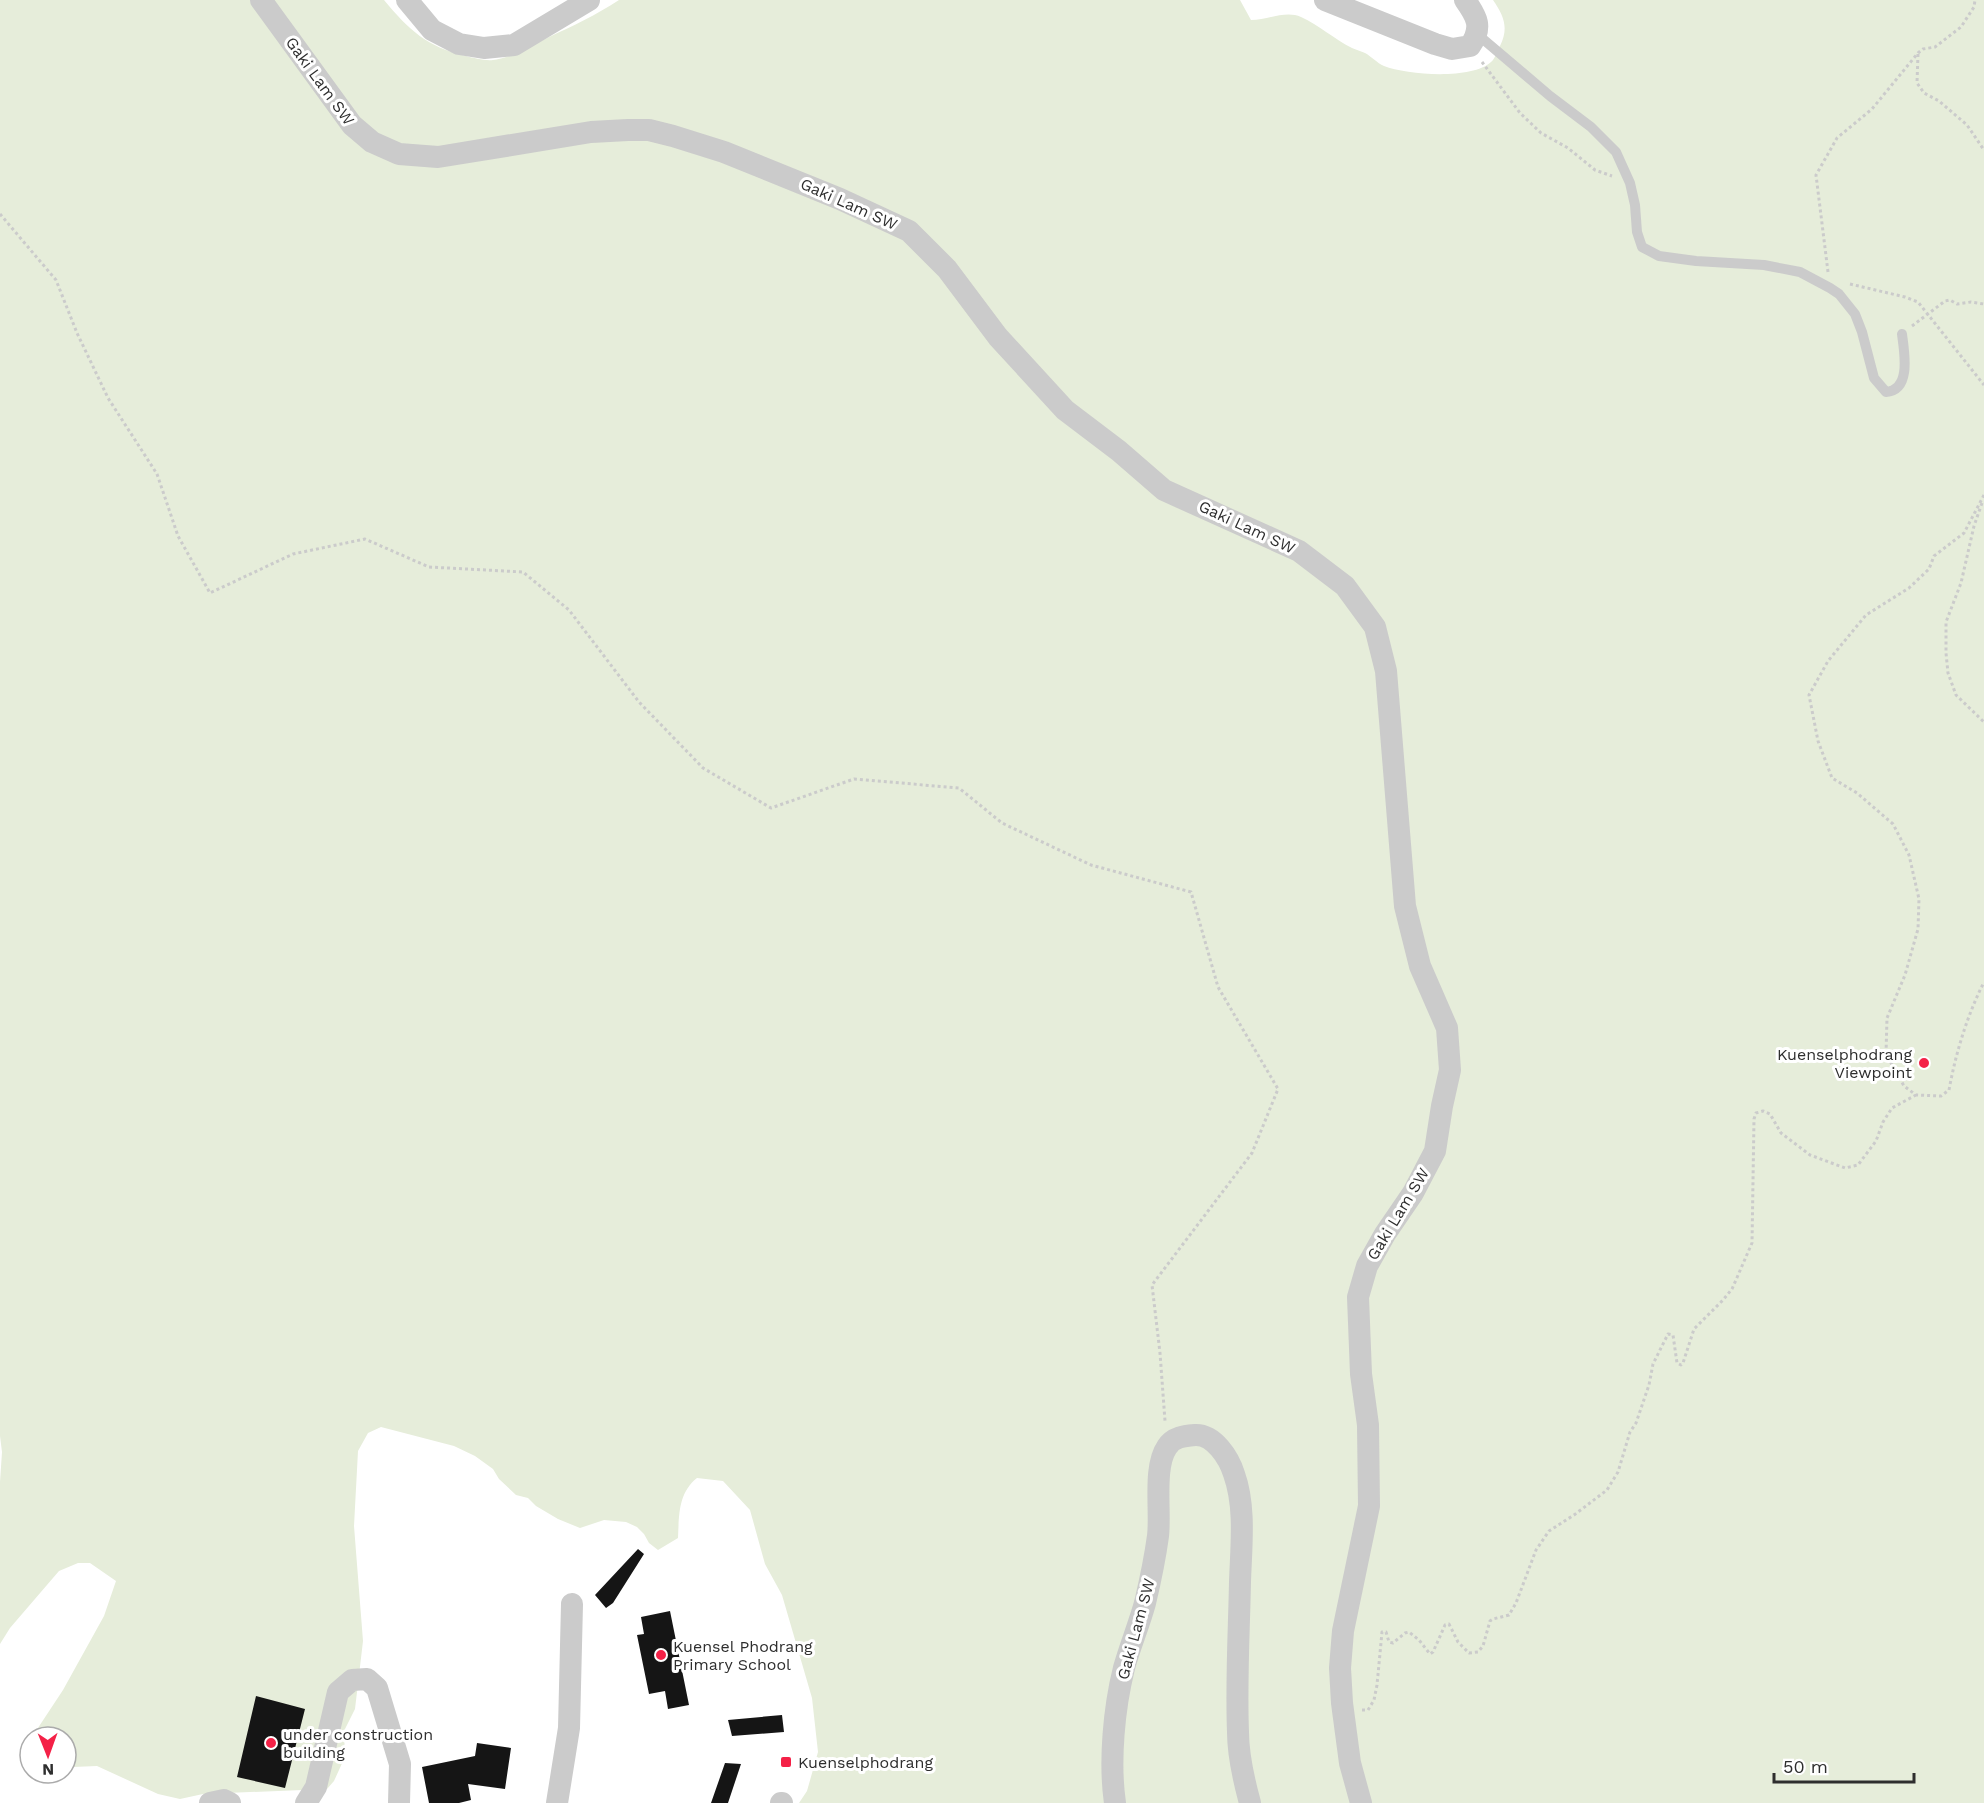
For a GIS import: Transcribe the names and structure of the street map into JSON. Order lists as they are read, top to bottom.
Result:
{
  "streets": {
    "street": ["Gaki Lam SW"]
  },
  "places": {
    "other": ["Kuenselphodrang Viewpoint", "Kuensel Phodrang Primary School", "under construction building"],
    "transit": ["Kuenselphodrang"]
  },
  "scale_bar": "50 m",
  "north": "bottom"
}
